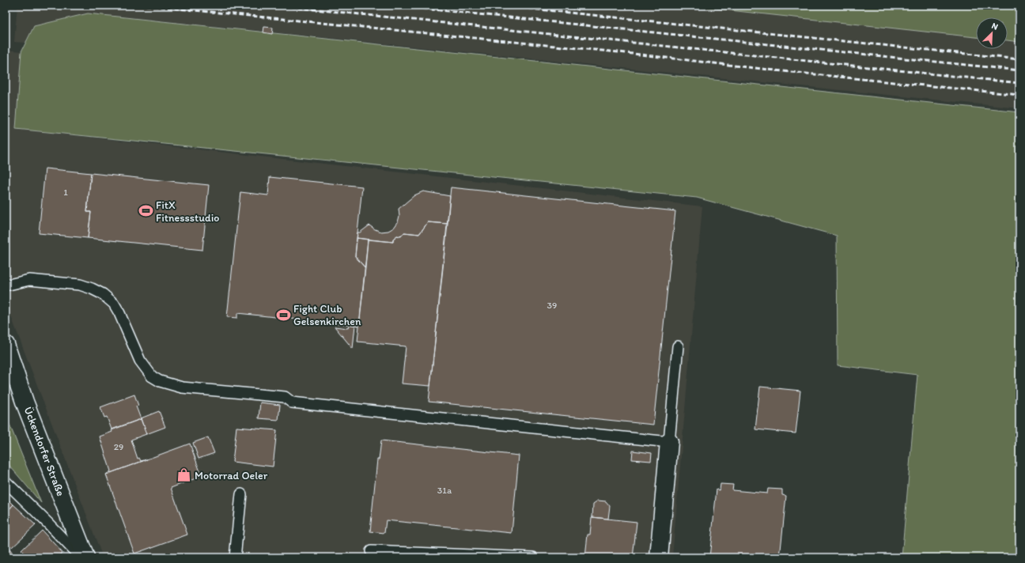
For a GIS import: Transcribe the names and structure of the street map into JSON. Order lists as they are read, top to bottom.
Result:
{
  "streets": {
    "main road": ["Ückendorfer Straße"]
  },
  "places": {
    "sports": ["FitX Fitnessstudio", "Fight Club Gelsenkirchen"],
    "shop": ["Motorrad Oeler"]
  },
  "house_numbers": [
    "1",
    "39",
    "29",
    "31a"
  ],
  "north": "top right"
}
